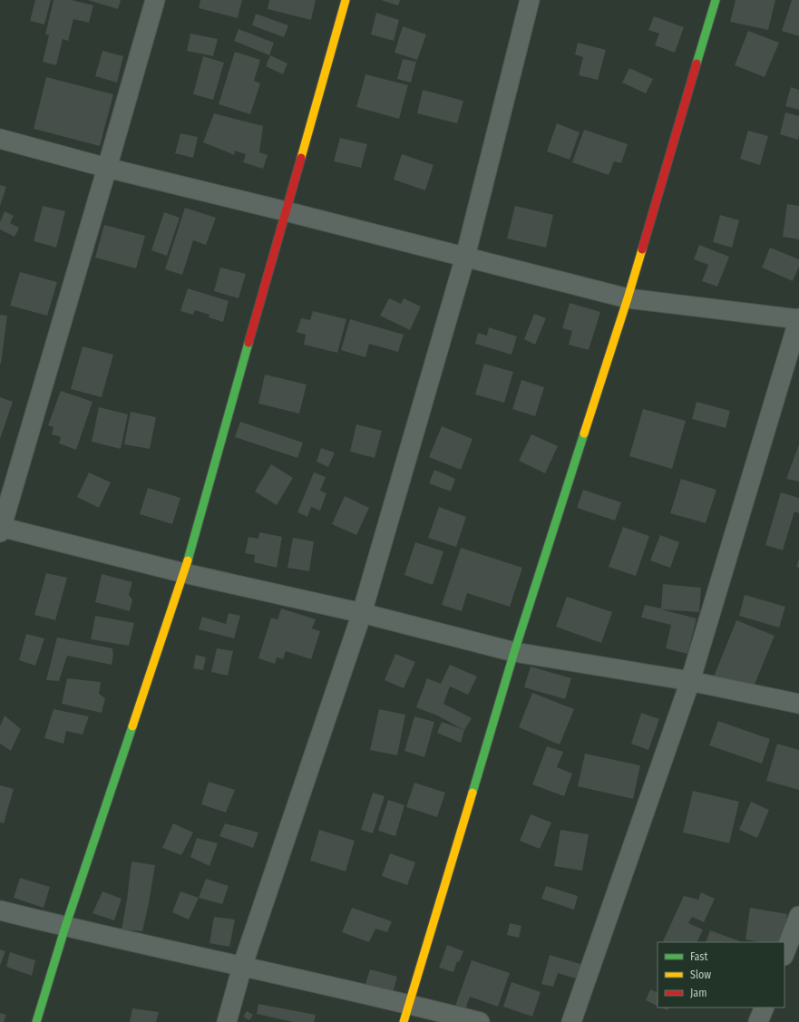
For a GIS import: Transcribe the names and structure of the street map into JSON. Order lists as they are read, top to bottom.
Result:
{
  "legend": ["Fast", "Slow", "Jam"]
}
